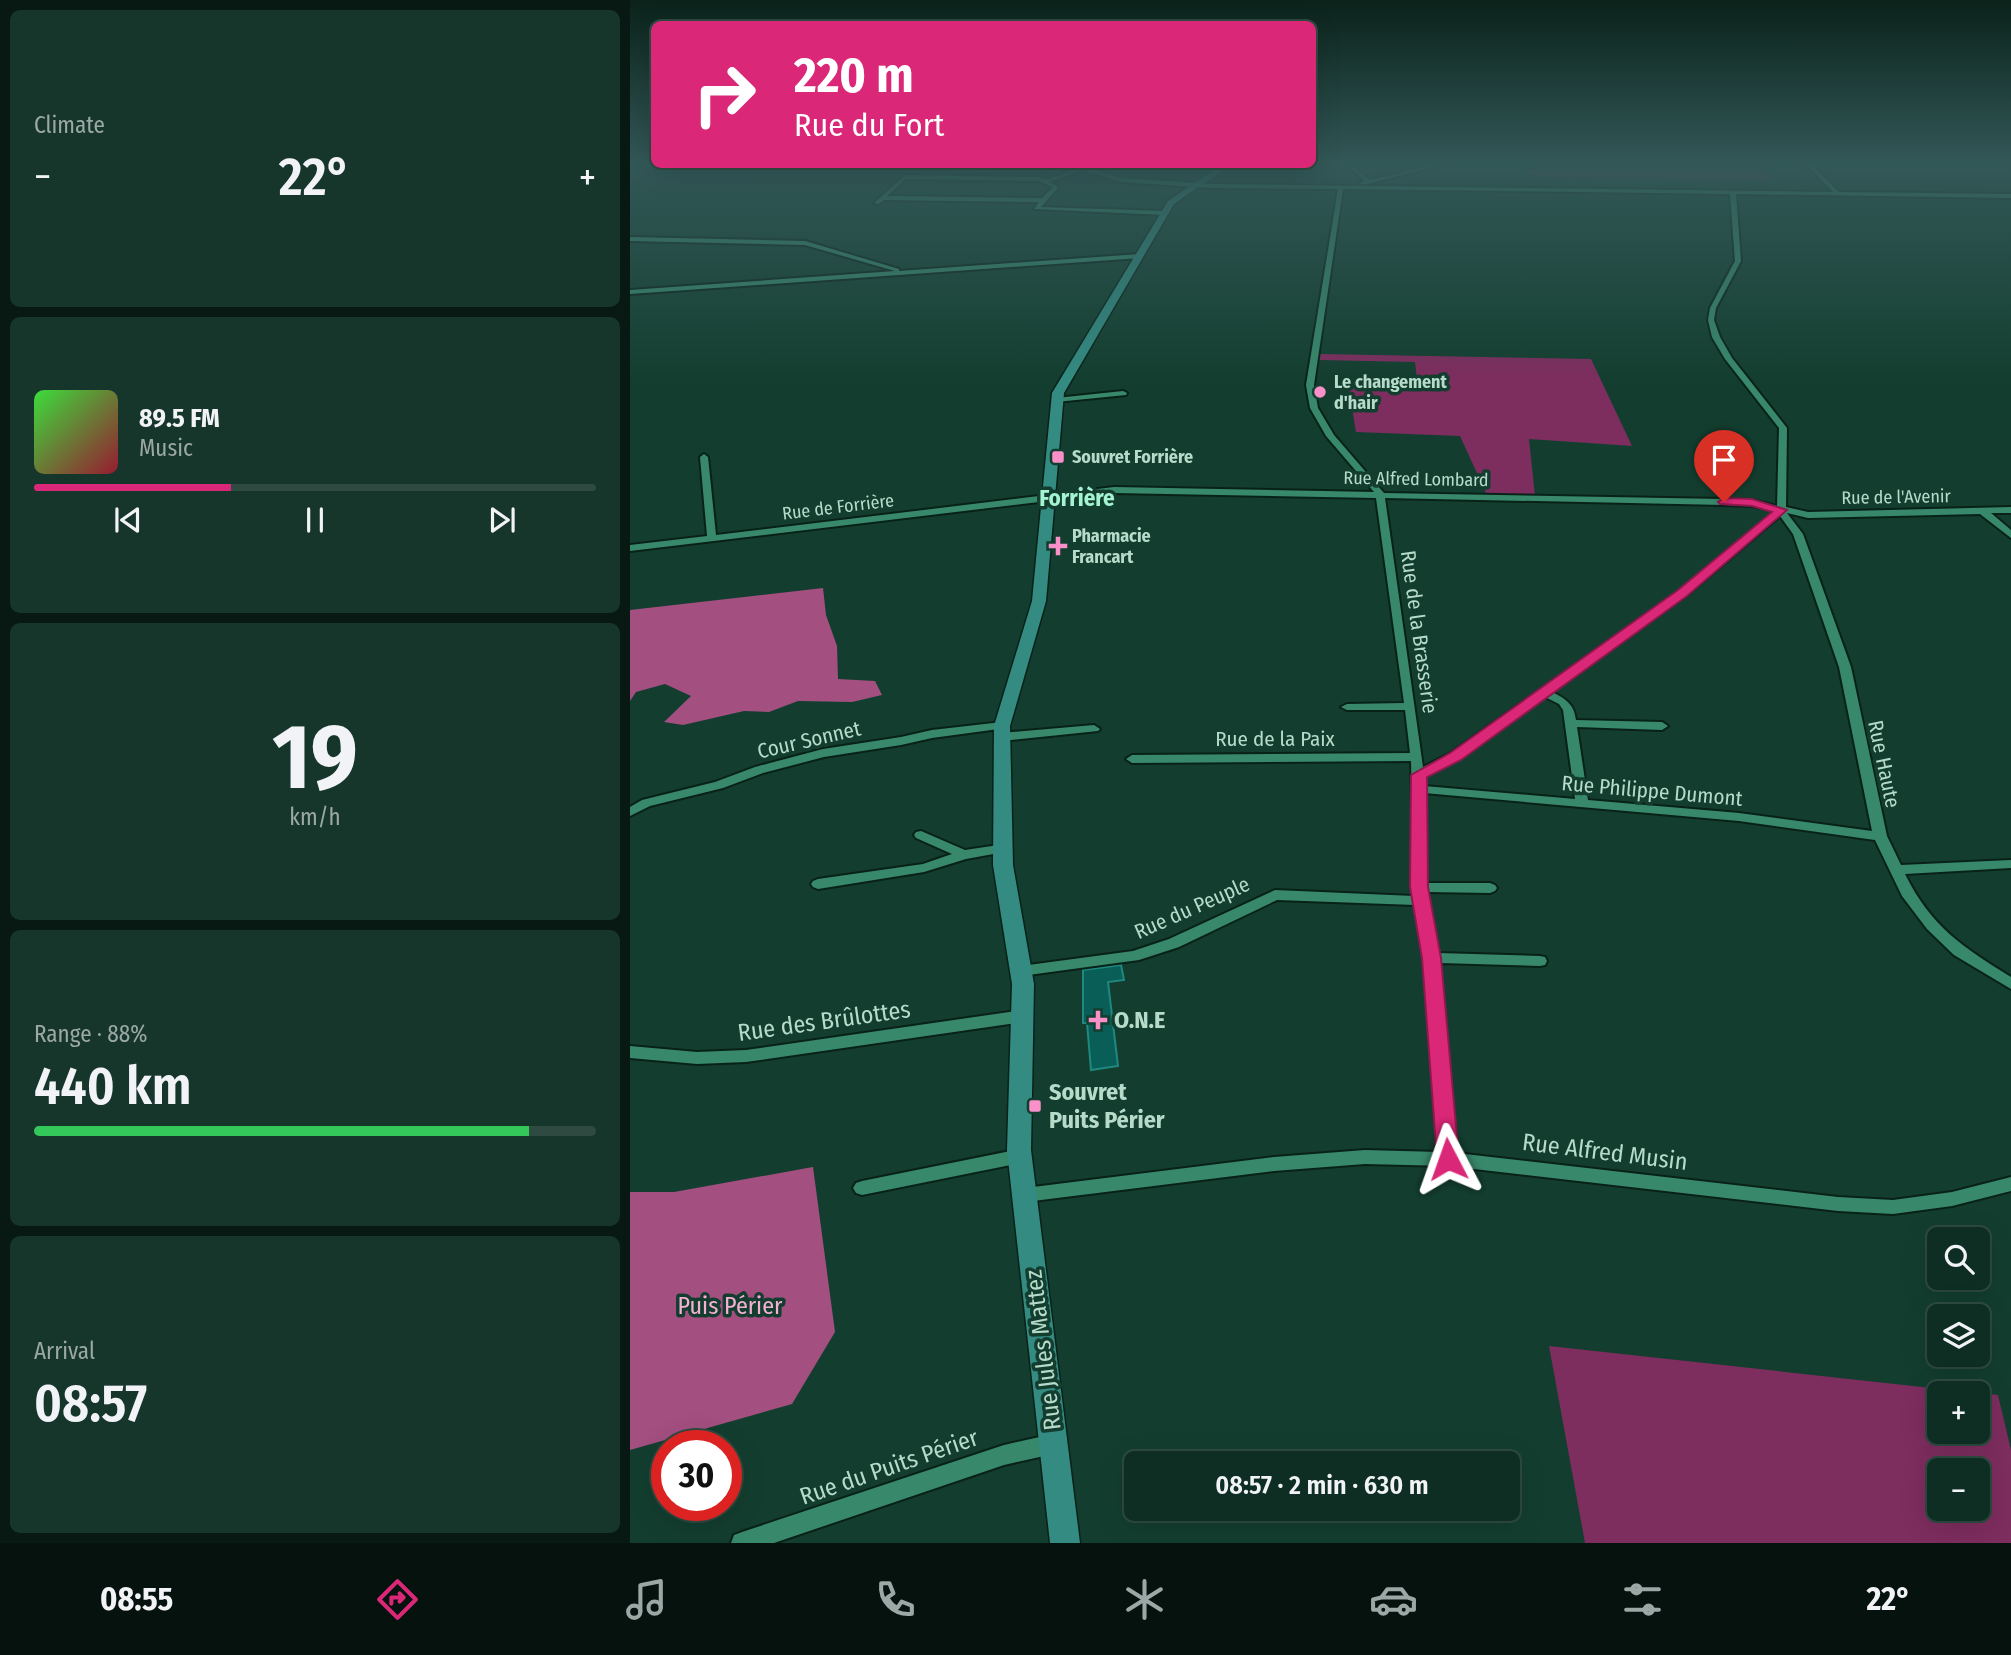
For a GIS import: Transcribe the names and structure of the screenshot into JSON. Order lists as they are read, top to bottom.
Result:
{
  "streets": {
    "main road": ["Rue Jules Mattez"],
    "street": [
      "Rue Alfred Lombard",
      "Rue de l'Avenir",
      "Rue de Forrière",
      "Rue de la Brasserie",
      "Rue de la Paix",
      "Cour Sonnet",
      "Rue Haute",
      "Rue Philippe Dumont",
      "Rue du Peuple",
      "Rue des Brûlottes",
      "Rue Alfred Musin",
      "Rue du Puits Périer"
    ]
  },
  "crossings": [
    ["Rue Alfred Lombard", "Rue de l'Avenir"],
    ["Rue Alfred Lombard", "Rue de Forrière"],
    ["Rue Alfred Lombard", "Rue de la Brasserie"],
    ["Rue Alfred Lombard", "Rue Haute"],
    ["Rue Alfred Lombard", "Rue Jules Mattez"],
    ["Rue de l'Avenir", "Rue Haute"],
    ["Rue de Forrière", "Rue Jules Mattez"],
    ["Rue de la Brasserie", "Rue de la Paix"],
    ["Rue de la Brasserie", "Rue Philippe Dumont"],
    ["Rue de la Brasserie", "Rue du Peuple"],
    ["Rue de la Brasserie", "Rue Alfred Musin"],
    ["Cour Sonnet", "Rue Jules Mattez"],
    ["Rue Haute", "Rue Philippe Dumont"],
    ["Rue du Peuple", "Rue Jules Mattez"],
    ["Rue des Brûlottes", "Rue Jules Mattez"],
    ["Rue Alfred Musin", "Rue Jules Mattez"],
    ["Rue Jules Mattez", "Rue du Puits Périer"]
  ],
  "districts": ["Forrière"],
  "parks": ["Puis Périer"],
  "places": {
    "other": ["Le changement d'hair"],
    "transit": ["Souvret Forrière", "Souvret Puits Périer"],
    "health": ["Pharmacie Francart", "O.N.E"]
  },
  "page": {
    "tile": [
      "Climate",
      ["19", "km/h"],
      ["Range · 88%", "440 km"],
      ["Arrival", "08:57"]
    ],
    "turn": ["220 m", "Rue du Fort"],
    "heat": ["−", "22°", "+"],
    "song": ["89.5 FM", "Music"],
    "map_buttons": ["+", "−"],
    "limit": "30",
    "trip": "08:57 · 2 min · 630 m",
    "tabs": ["08:55", "22°"]
  }
}
